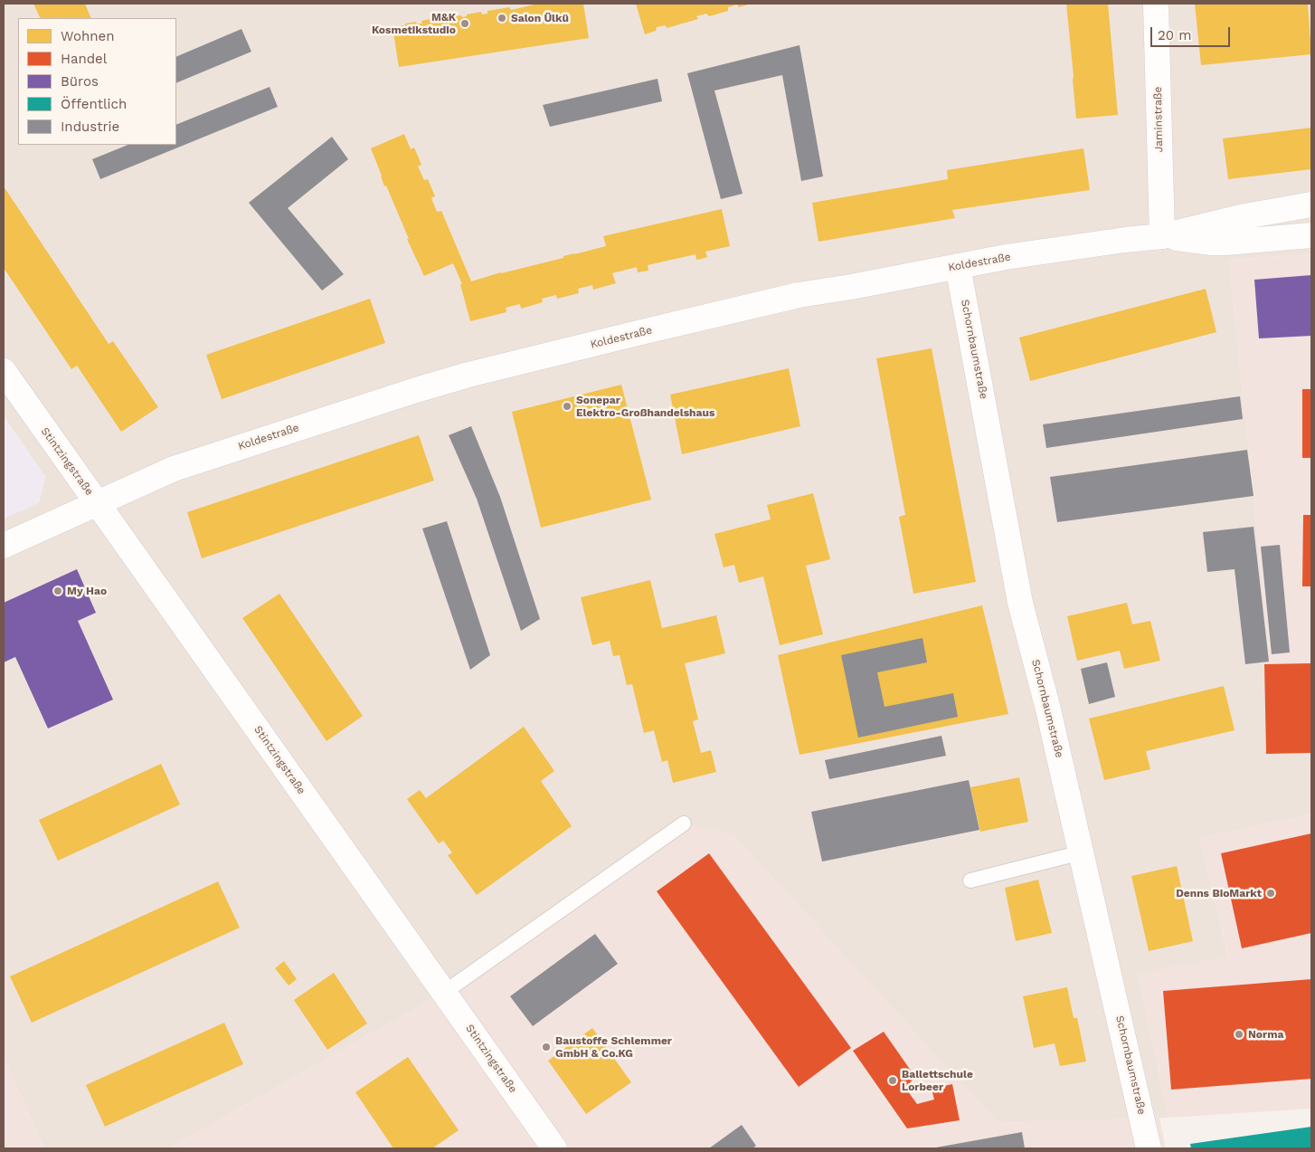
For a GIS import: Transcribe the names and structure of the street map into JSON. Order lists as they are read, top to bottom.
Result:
{
  "streets": {
    "street": [
      "Jaminstraße",
      "Koldestraße",
      "Schornbaumstraße",
      "Stintzingstraße"
    ]
  },
  "crossings": [
    ["Jaminstraße", "Koldestraße"],
    ["Koldestraße", "Schornbaumstraße"],
    ["Koldestraße", "Stintzingstraße"]
  ],
  "places": [
    "Salon Ülkü",
    "M&K Kosmetikstudio",
    "Sonepar Elektro-Großhandelshaus",
    "My Hao",
    "Denns BioMarkt",
    "Norma",
    "Baustoffe Schlemmer GmbH & Co.KG",
    "Ballettschule Lorbeer"
  ],
  "legend": [
    "Wohnen",
    "Handel",
    "Büros",
    "Öffentlich",
    "Industrie"
  ],
  "scale_bar": "20 m"
}
